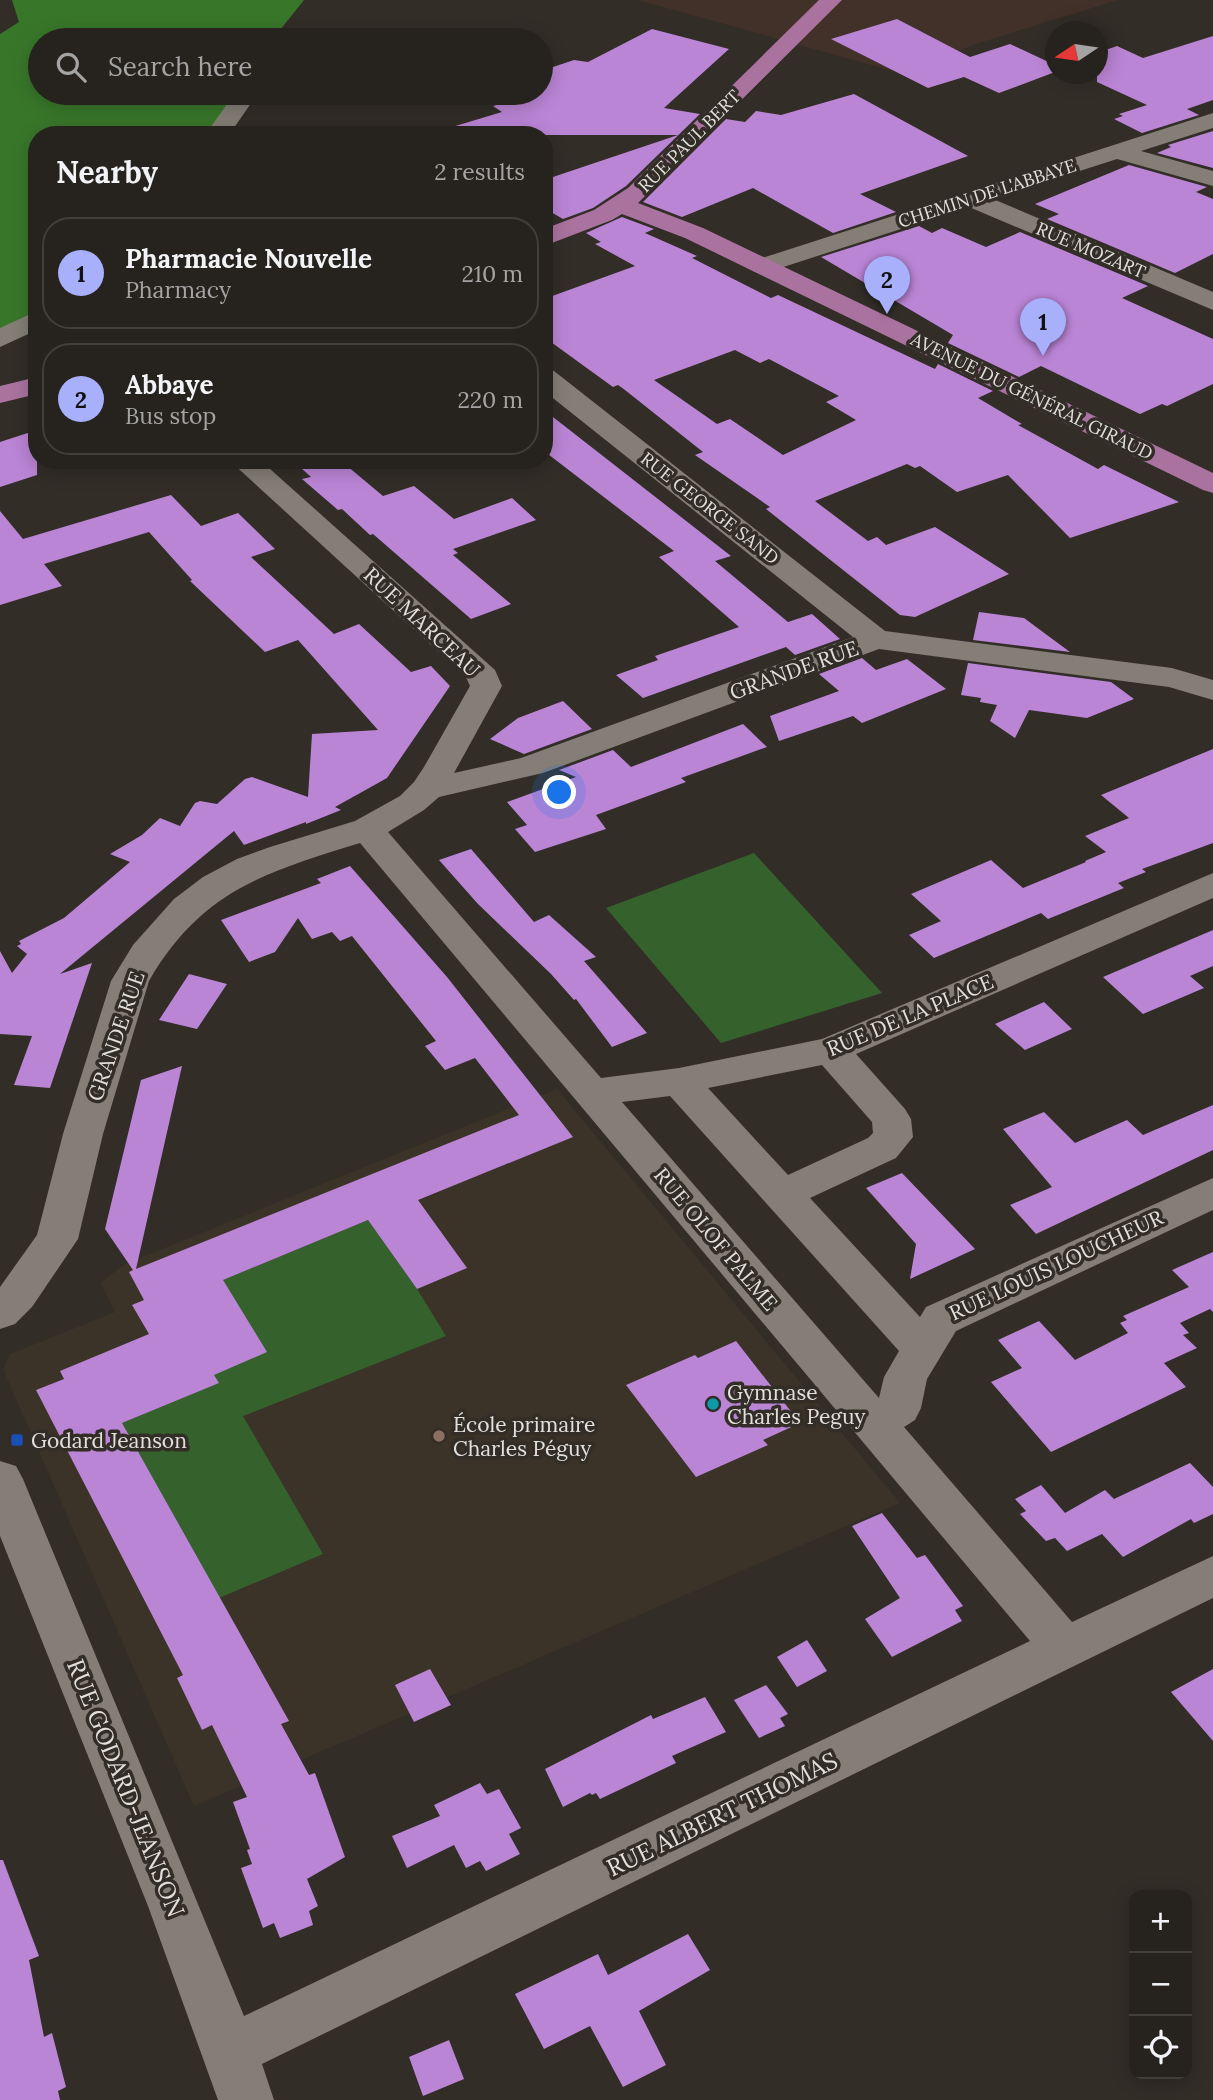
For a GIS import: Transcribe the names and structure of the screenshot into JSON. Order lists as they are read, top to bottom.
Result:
{
  "streets": {
    "main road": ["RUE PAUL BERT", "AVENUE DU GÉNÉRAL GIRAUD"],
    "street": [
      "CHEMIN DE L'ABBAYE",
      "RUE MOZART",
      "RUE GEORGE SAND",
      "RUE MARCEAU",
      "GRANDE RUE",
      "RUE DE LA PLACE",
      "RUE OLOF PALME",
      "RUE LOUIS LOUCHEUR",
      "RUE GODARD-JEANSON",
      "RUE ALBERT THOMAS"
    ]
  },
  "crossings": [
    ["RUE PAUL BERT", "AVENUE DU GÉNÉRAL GIRAUD"],
    ["CHEMIN DE L'ABBAYE", "RUE MOZART"],
    ["CHEMIN DE L'ABBAYE", "AVENUE DU GÉNÉRAL GIRAUD"],
    ["RUE GEORGE SAND", "GRANDE RUE"],
    ["RUE MARCEAU", "GRANDE RUE"],
    ["RUE MARCEAU", "RUE OLOF PALME"],
    ["GRANDE RUE", "RUE OLOF PALME"],
    ["RUE DE LA PLACE", "RUE OLOF PALME"],
    ["RUE OLOF PALME", "RUE LOUIS LOUCHEUR"],
    ["RUE OLOF PALME", "RUE ALBERT THOMAS"],
    ["RUE GODARD-JEANSON", "RUE ALBERT THOMAS"]
  ],
  "places": {
    "other": ["Gymnase Charles Peguy", "École primaire Charles Péguy"],
    "transit": ["Godard Jeanson"]
  },
  "north": "left",
  "page": {
    "search": "Search here",
    "heading": ["Nearby", "2 results"],
    "list": [
      {
        "mark": "1",
        "name": "Pharmacie Nouvelle",
        "note": "Pharmacy",
        "value": "210 m"
      },
      {
        "mark": "2",
        "name": "Abbaye",
        "note": "Bus stop",
        "value": "220 m"
      }
    ],
    "pins": ["2", "1"],
    "map_buttons": ["+", "−"]
  }
}
